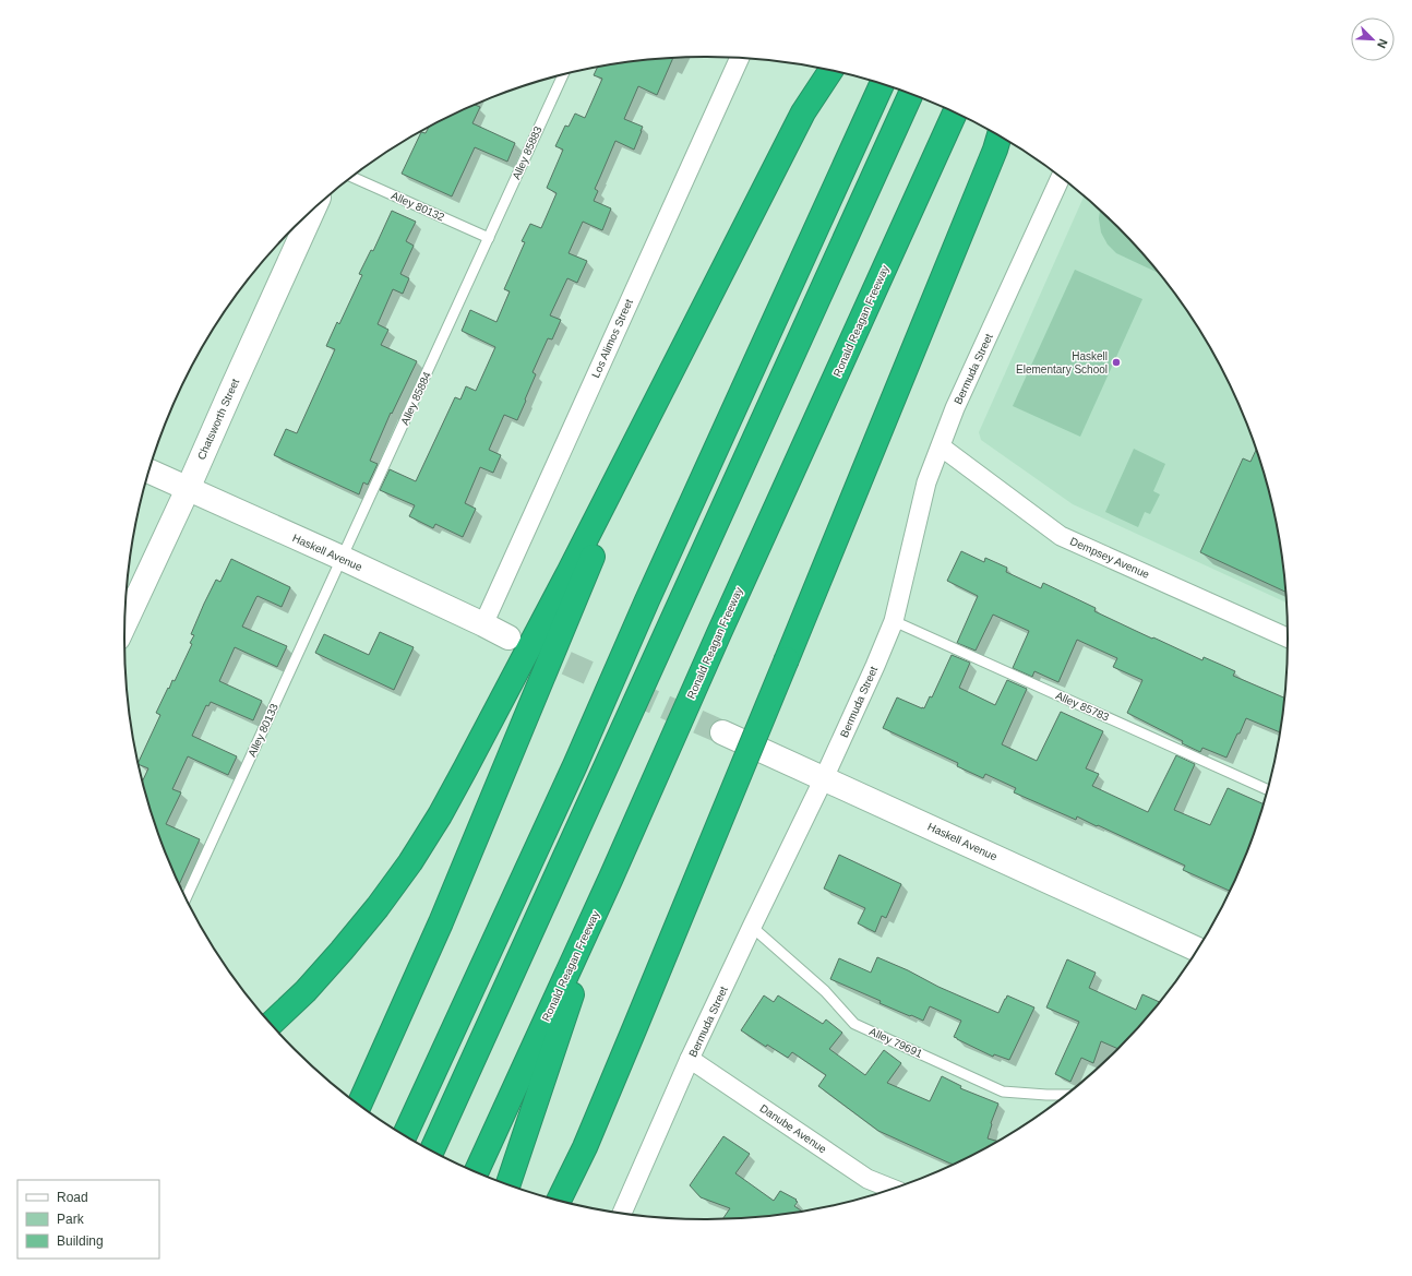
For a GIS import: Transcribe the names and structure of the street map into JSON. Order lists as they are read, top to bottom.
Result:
{
  "streets": {
    "highway": ["Ronald Reagan Freeway"],
    "main road": ["Chatsworth Street", "Haskell Avenue"],
    "street": [
      "Los Alimos Street",
      "Bermuda Street",
      "Dempsey Avenue",
      "Danube Avenue"
    ],
    "lane": [
      "Alley 85883",
      "Alley 80132",
      "Alley 85884",
      "Alley 85783",
      "Alley 80133",
      "Alley 79691"
    ]
  },
  "crossings": [
    ["Alley 85883", "Alley 80132"],
    ["Alley 85883", "Alley 85884"],
    ["Alley 80132", "Alley 85884"],
    ["Los Alimos Street", "Haskell Avenue"],
    ["Bermuda Street", "Haskell Avenue"],
    ["Bermuda Street", "Dempsey Avenue"],
    ["Bermuda Street", "Alley 85783"],
    ["Bermuda Street", "Alley 79691"],
    ["Bermuda Street", "Danube Avenue"],
    ["Alley 85884", "Haskell Avenue"],
    ["Alley 85884", "Alley 80133"],
    ["Chatsworth Street", "Haskell Avenue"],
    ["Haskell Avenue", "Alley 80133"]
  ],
  "places": ["Haskell Elementary School"],
  "legend": ["Road", "Park", "Building"],
  "north": "bottom right"
}
